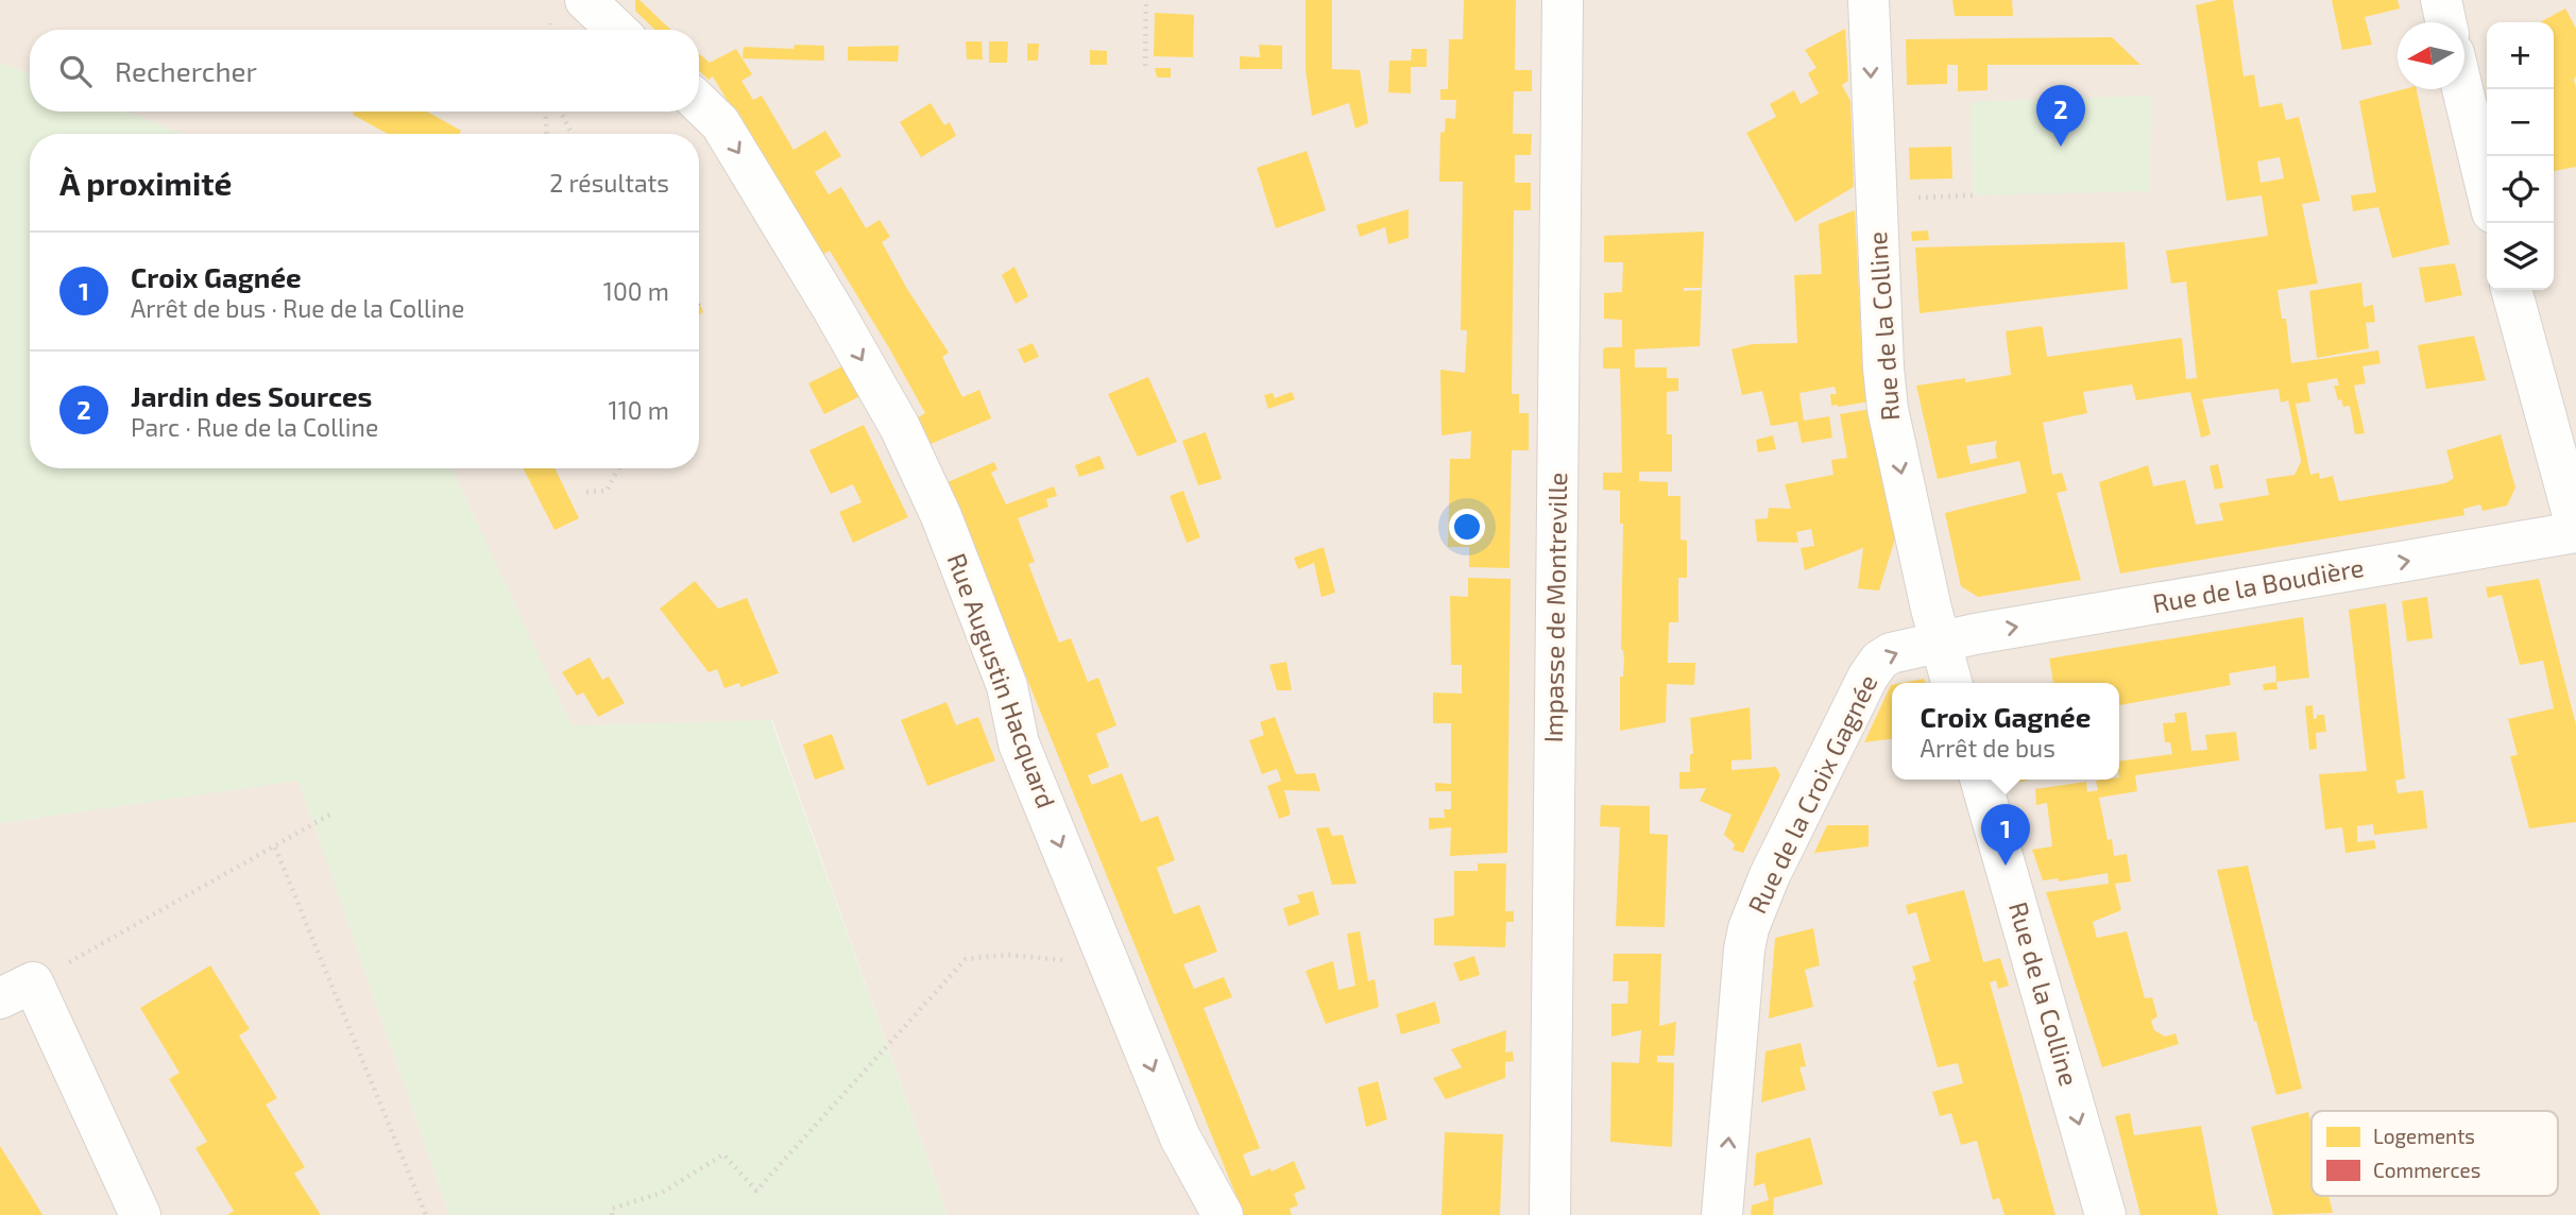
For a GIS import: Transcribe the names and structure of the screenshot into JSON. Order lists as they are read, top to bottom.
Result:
{
  "streets": {
    "street": [
      "Rue de la Colline",
      "Rue de la Boudière",
      "Impasse de Montreville",
      "Rue Augustin Hacquard",
      "Rue de la Croix Gagnée"
    ]
  },
  "crossings": [
    ["Rue de la Colline", "Rue de la Boudière"],
    ["Rue de la Colline", "Rue de la Croix Gagnée"],
    ["Rue de la Boudière", "Rue de la Croix Gagnée"]
  ],
  "one_way": [
    "Rue de la Colline",
    "Rue de la Boudière",
    "Rue Augustin Hacquard",
    "Rue de la Croix Gagnée"
  ],
  "legend": ["Logements", "Commerces"],
  "north": "left",
  "page": {
    "map_buttons": ["+", "−"],
    "search": "Rechercher",
    "pins": ["2", "1"],
    "heading": ["À proximité", "2 résultats"],
    "list": [
      {
        "mark": "1",
        "name": "Croix Gagnée",
        "note": "Arrêt de bus · Rue de la Colline",
        "value": "100 m"
      },
      {
        "mark": "2",
        "name": "Jardin des Sources",
        "note": "Parc · Rue de la Colline",
        "value": "110 m"
      }
    ],
    "popup": ["Croix Gagnée", "Arrêt de bus"]
  }
}
